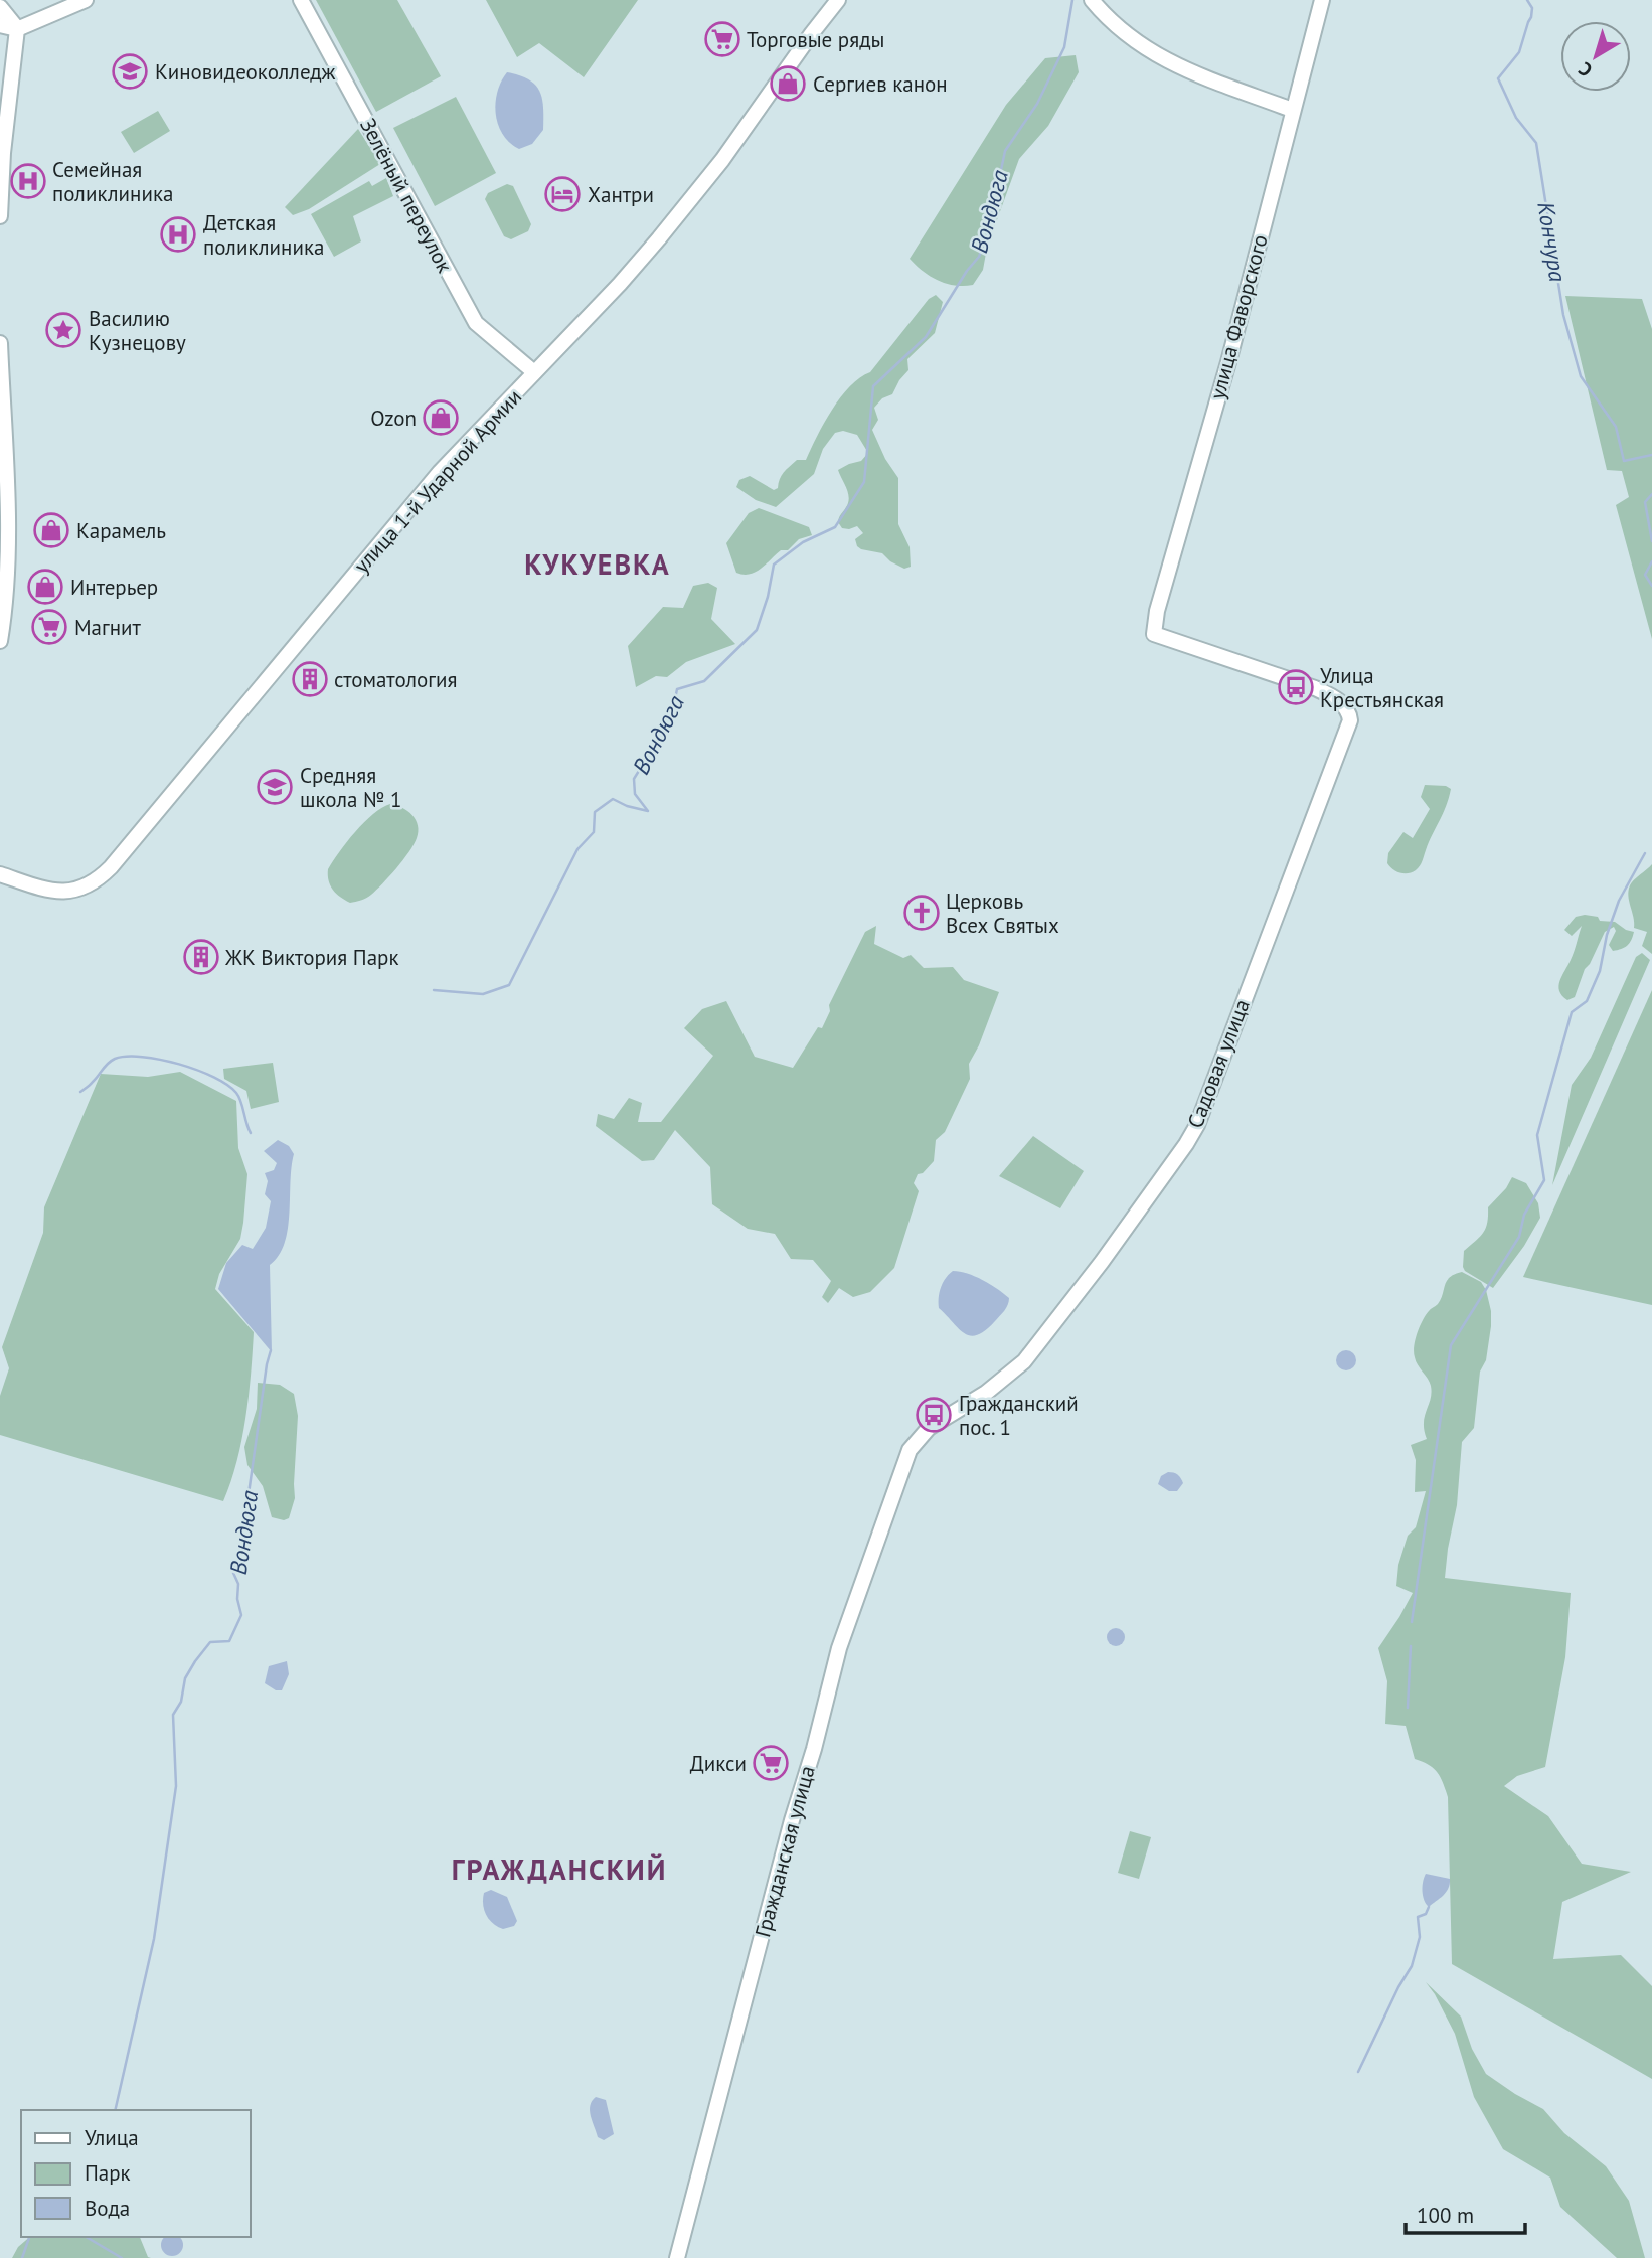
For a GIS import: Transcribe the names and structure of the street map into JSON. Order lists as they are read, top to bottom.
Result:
{
  "streets": {
    "street": [
      "Зелёный переулок",
      "улица Фаворского",
      "улица 1-й Ударной Армии",
      "Садовая улица",
      "Гражданская улица"
    ]
  },
  "crossings": [
    ["Зелёный переулок", "улица 1-й Ударной Армии"],
    ["улица Фаворского", "Садовая улица"],
    ["Садовая улица", "Гражданская улица"]
  ],
  "districts": ["КУКУЕВКА", "ГРАЖДАНСКИЙ"],
  "water": ["Вондюга", "Кончура"],
  "places": {
    "supermarket": ["Торговые ряды", "Магнит", "Дикси"],
    "school or university": ["Киновидеоколледж", "Средняя школа № 1"],
    "shop": [
      "Сергиев канон",
      "Ozon",
      "Карамель",
      "Интерьер"
    ],
    "hospital": ["Семейная поликлиника", "Детская поликлиника"],
    "hotel": ["Хантри"],
    "place": ["Василию Кузнецову"],
    "building": ["стоматология", "ЖК Виктория Парк"],
    "bus stop": ["Улица Крестьянская", "Гражданский пос. 1"],
    "church": ["Церковь Всех Святых"]
  },
  "legend": ["Улица", "Парк", "Вода"],
  "scale_bar": "100 m",
  "north": "bottom left"
}
